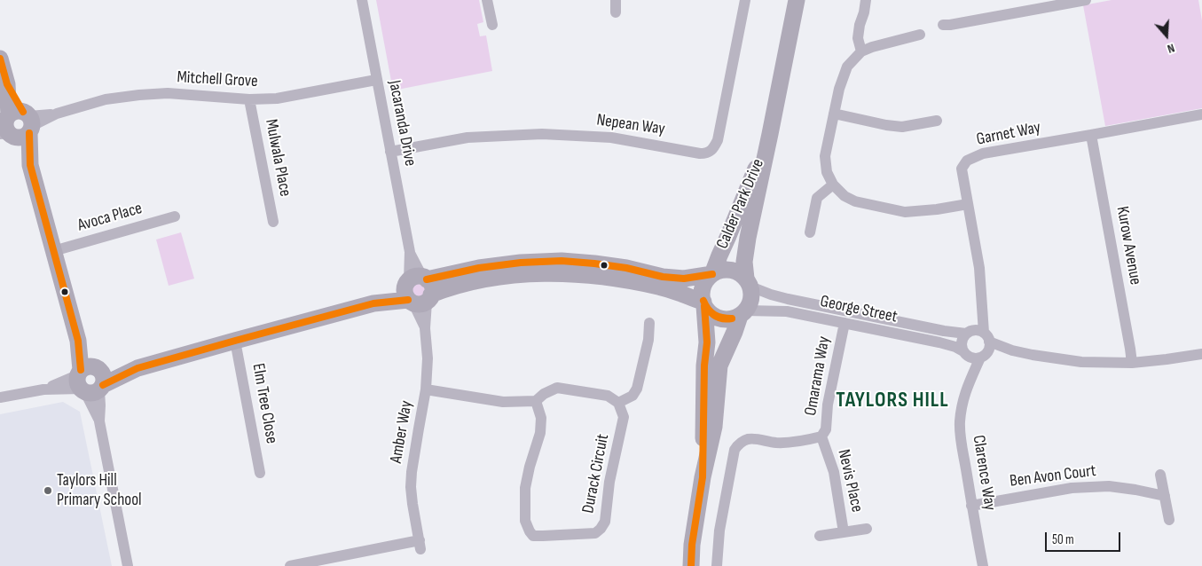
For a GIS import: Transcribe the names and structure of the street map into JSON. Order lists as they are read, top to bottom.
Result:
{
  "streets": {
    "street": [
      "Mitchell Grove",
      "Jacaranda Drive",
      "Nepean Way",
      "Garnet Way",
      "Mulwala Place",
      "Calder Park Drive",
      "Avoca Place",
      "Kurow Avenue",
      "George Street",
      "Omarama Way",
      "Elm Tree Close",
      "Amber Way",
      "Clarence Way",
      "Durack Circuit",
      "Ben Avon Court",
      "Nevis Place"
    ]
  },
  "crossings": [
    ["Mitchell Grove", "Jacaranda Drive"],
    ["Mitchell Grove", "Mulwala Place"],
    ["Jacaranda Drive", "Nepean Way"],
    ["Jacaranda Drive", "Amber Way"],
    ["Garnet Way", "Kurow Avenue"],
    ["Garnet Way", "George Street"],
    ["Garnet Way", "Clarence Way"],
    ["Calder Park Drive", "George Street"],
    ["George Street", "Omarama Way"],
    ["George Street", "Clarence Way"],
    ["Omarama Way", "Nevis Place"],
    ["Clarence Way", "Ben Avon Court"]
  ],
  "districts": ["TAYLORS HILL"],
  "places": ["Taylors Hill Primary School"],
  "scale_bar": "50 m",
  "north": "bottom"
}
